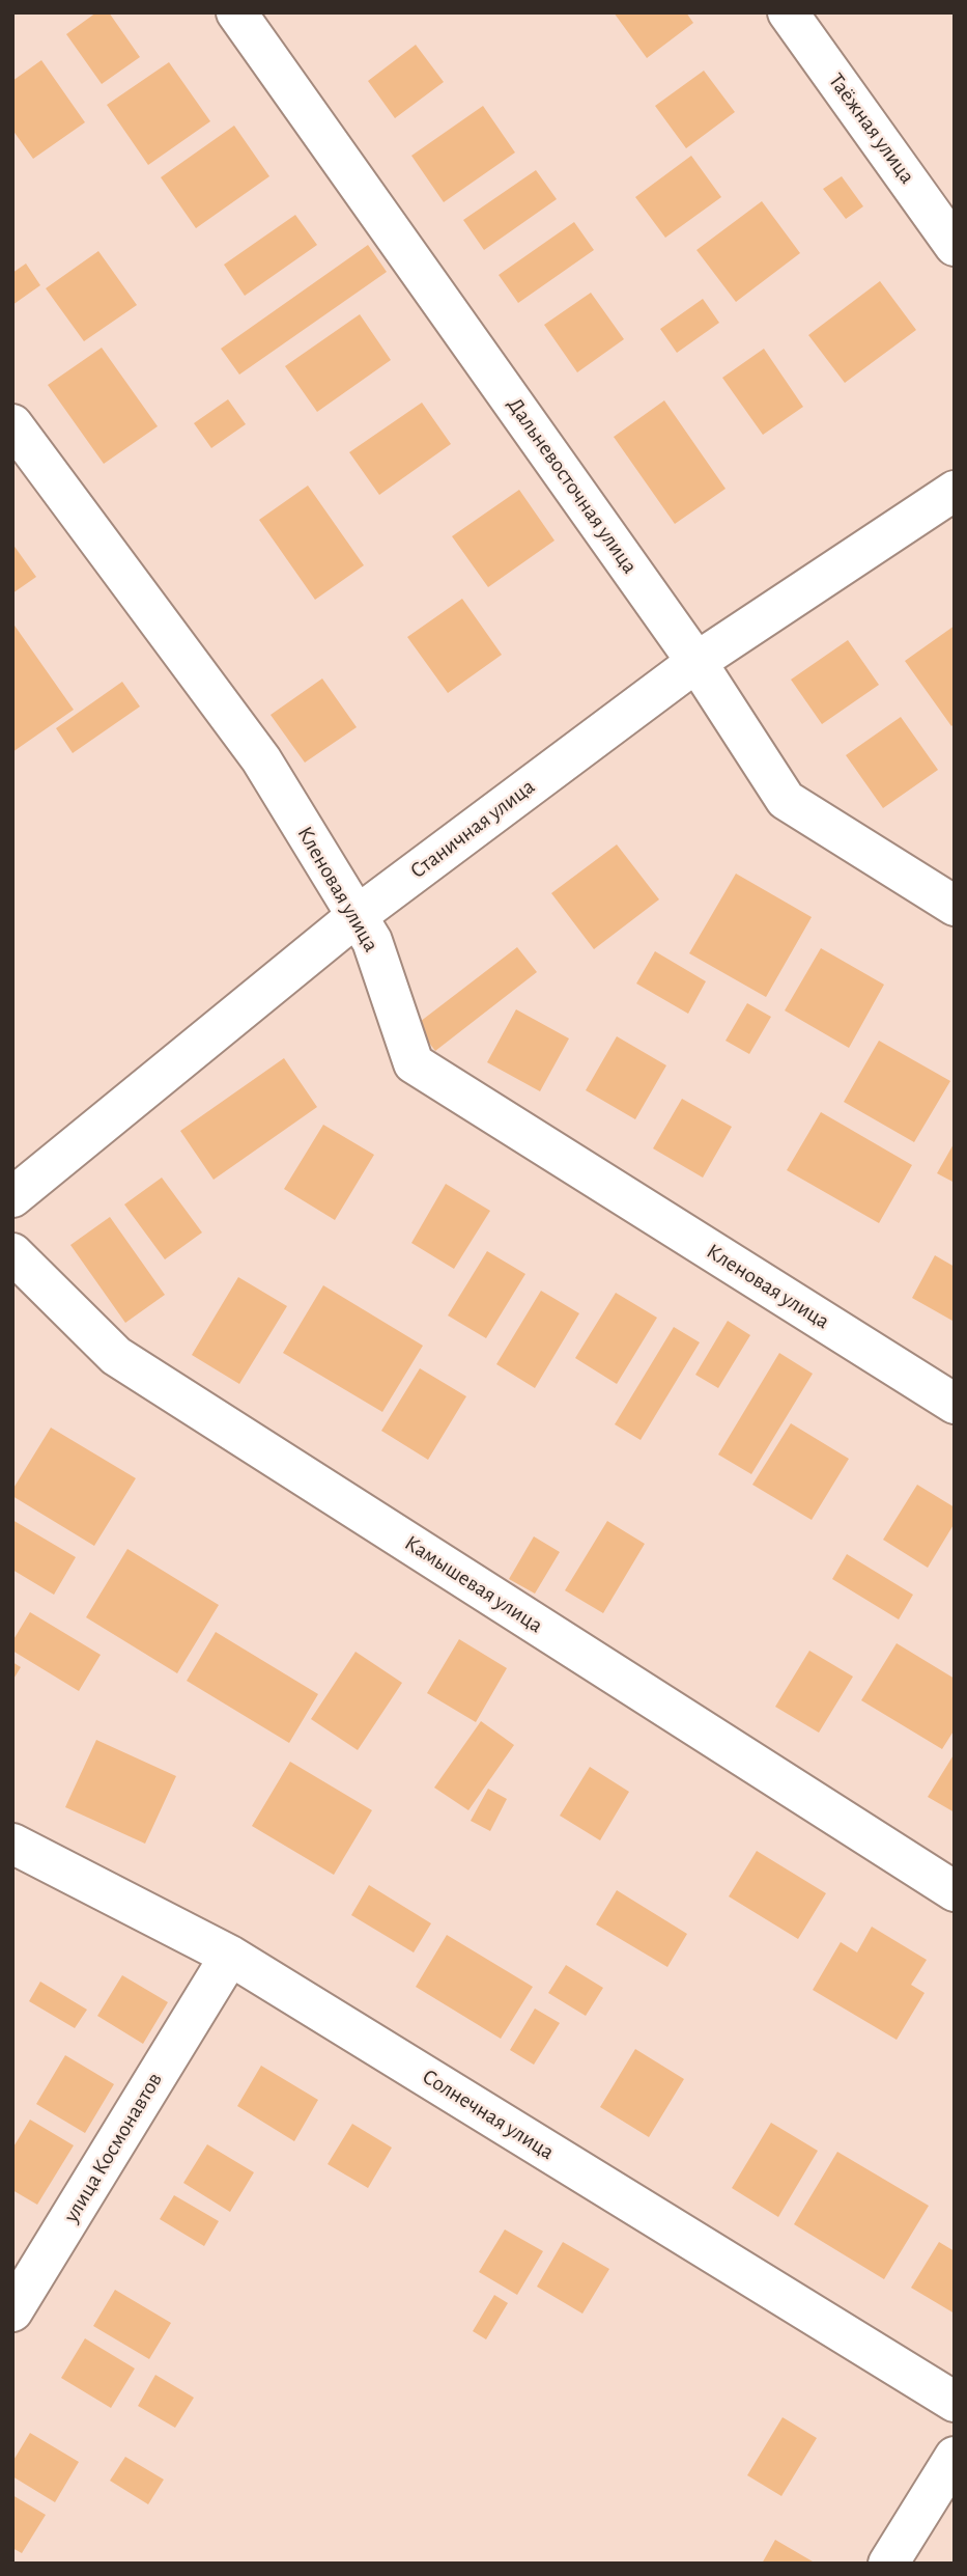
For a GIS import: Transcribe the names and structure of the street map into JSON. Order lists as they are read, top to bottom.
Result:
{
  "streets": {
    "street": [
      "Таёжная улица",
      "Дальневосточная улица",
      "Станичная улица",
      "Кленовая улица",
      "Камышевая улица",
      "Солнечная улица",
      "улица Космонавтов"
    ]
  },
  "crossings": [
    ["Дальневосточная улица", "Станичная улица"],
    ["Станичная улица", "Кленовая улица"],
    ["Солнечная улица", "улица Космонавтов"]
  ]
}
